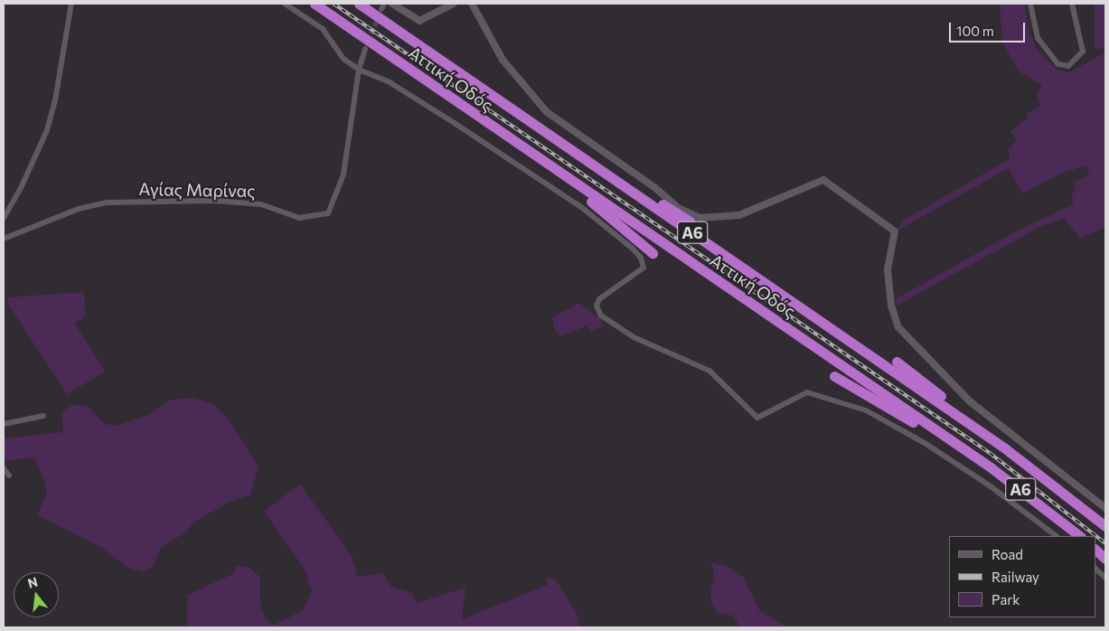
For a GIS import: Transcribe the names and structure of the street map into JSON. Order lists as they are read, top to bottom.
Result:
{
  "streets": {
    "highway": ["Αττική Οδός", "Α6"],
    "street": ["Αγίας Μαρίνας"]
  },
  "legend": ["Road", "Railway", "Park"],
  "scale_bar": "100 m",
  "north": "top"
}
